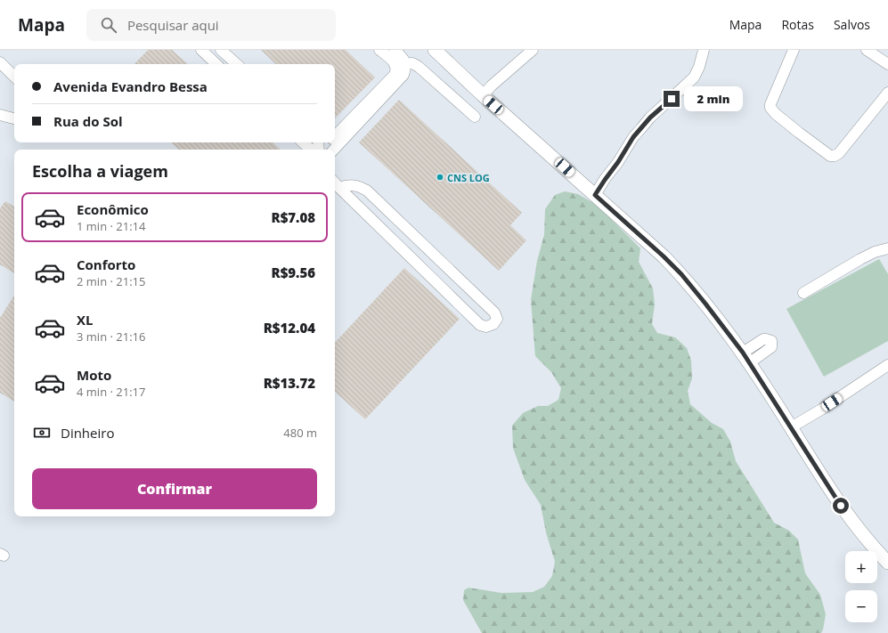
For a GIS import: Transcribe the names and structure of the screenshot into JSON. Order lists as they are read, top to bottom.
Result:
{
  "places": ["CNS LOG"],
  "page": {
    "header": "Mapa",
    "search": "Pesquisar aqui",
    "nav": ["Mapa", "Rotas", "Salvos"],
    "banner": ["Avenida Evandro Bessa", "Rua do Sol"],
    "bubble": "2 min",
    "heading": "Escolha a viagem",
    "list": [
      {
        "name": "Econômico",
        "note": "1 min · 21:14",
        "value": "R$7.08"
      },
      {
        "name": "Conforto",
        "note": "2 min · 21:15",
        "value": "R$9.56"
      },
      {
        "name": "XL",
        "note": "3 min · 21:16",
        "value": "R$12.04"
      },
      {
        "name": "Moto",
        "note": "4 min · 21:17",
        "value": "R$13.72"
      }
    ],
    "pay": ["Dinheiro", "480 m"],
    "buttons": "Confirmar",
    "map_buttons": ["+", "−"]
  }
}
